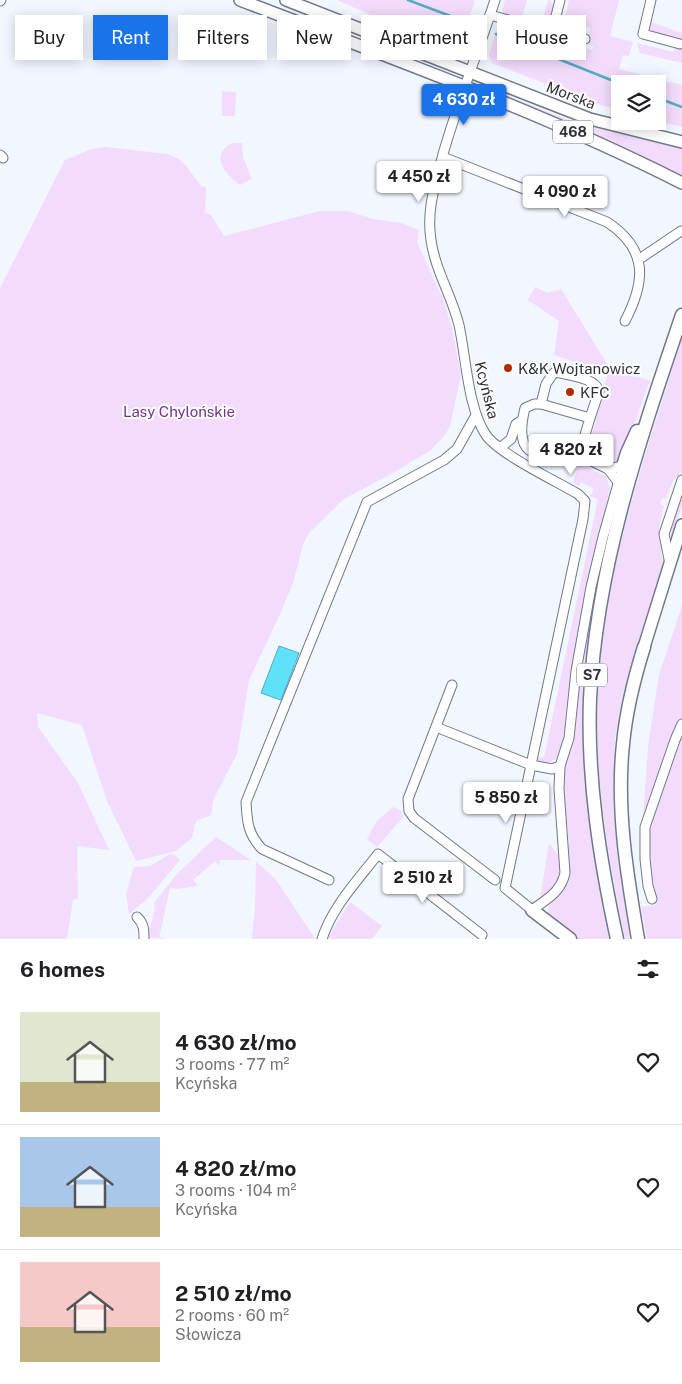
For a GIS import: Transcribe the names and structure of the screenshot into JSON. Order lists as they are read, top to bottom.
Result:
{
  "streets": {
    "highway": ["S7"],
    "main road": ["Morska", "468"],
    "street": ["Kcyńska"]
  },
  "crossings": [
    ["Morska", "Kcyńska"],
    ["468", "Kcyńska"]
  ],
  "parks": ["Lasy Chylońskie"],
  "places": ["K&K Wojtanowicz", "KFC"],
  "page": {
    "chip": [
      "Buy",
      "Rent",
      "Filters",
      "New",
      "Apartment",
      "House"
    ],
    "price": [
      "4 630 zł",
      "4 450 zł",
      "4 090 zł",
      "4 820 zł",
      "5 850 zł",
      "2 510 zł"
    ],
    "heading": "6 homes",
    "list": [
      {
        "name": "4 630 zł/mo",
        "note": "3 rooms · 77 m² · Kcyńska"
      },
      {
        "name": "4 820 zł/mo",
        "note": "3 rooms · 104 m² · Kcyńska"
      },
      {
        "name": "2 510 zł/mo",
        "note": "2 rooms · 60 m² · Słowicza"
      }
    ]
  }
}
